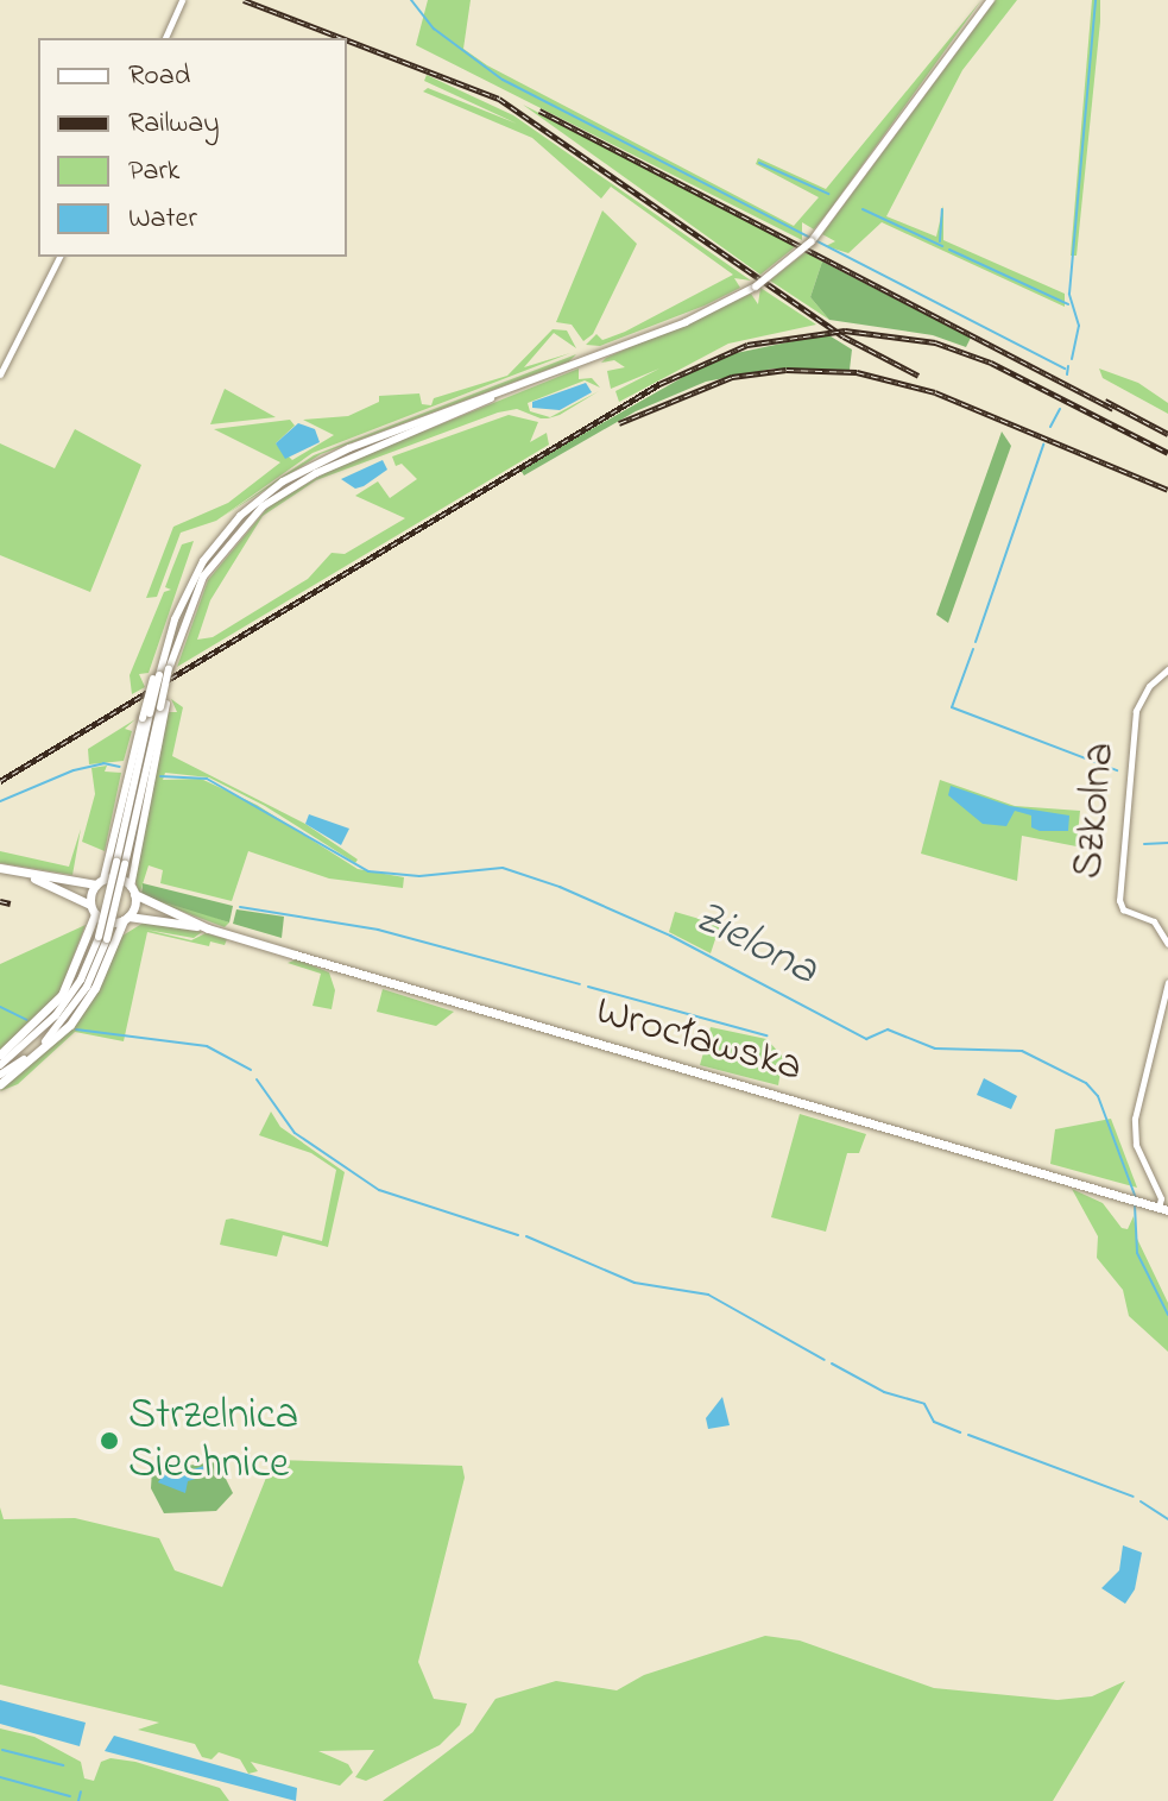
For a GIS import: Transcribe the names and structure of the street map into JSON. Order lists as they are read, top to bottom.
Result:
{
  "streets": {
    "main road": ["Wrocławska"],
    "street": ["Szkolna"]
  },
  "water": ["Zielona"],
  "places": ["Strzelnica Siechnice"],
  "legend": [
    "Road",
    "Railway",
    "Park",
    "Water"
  ]
}
